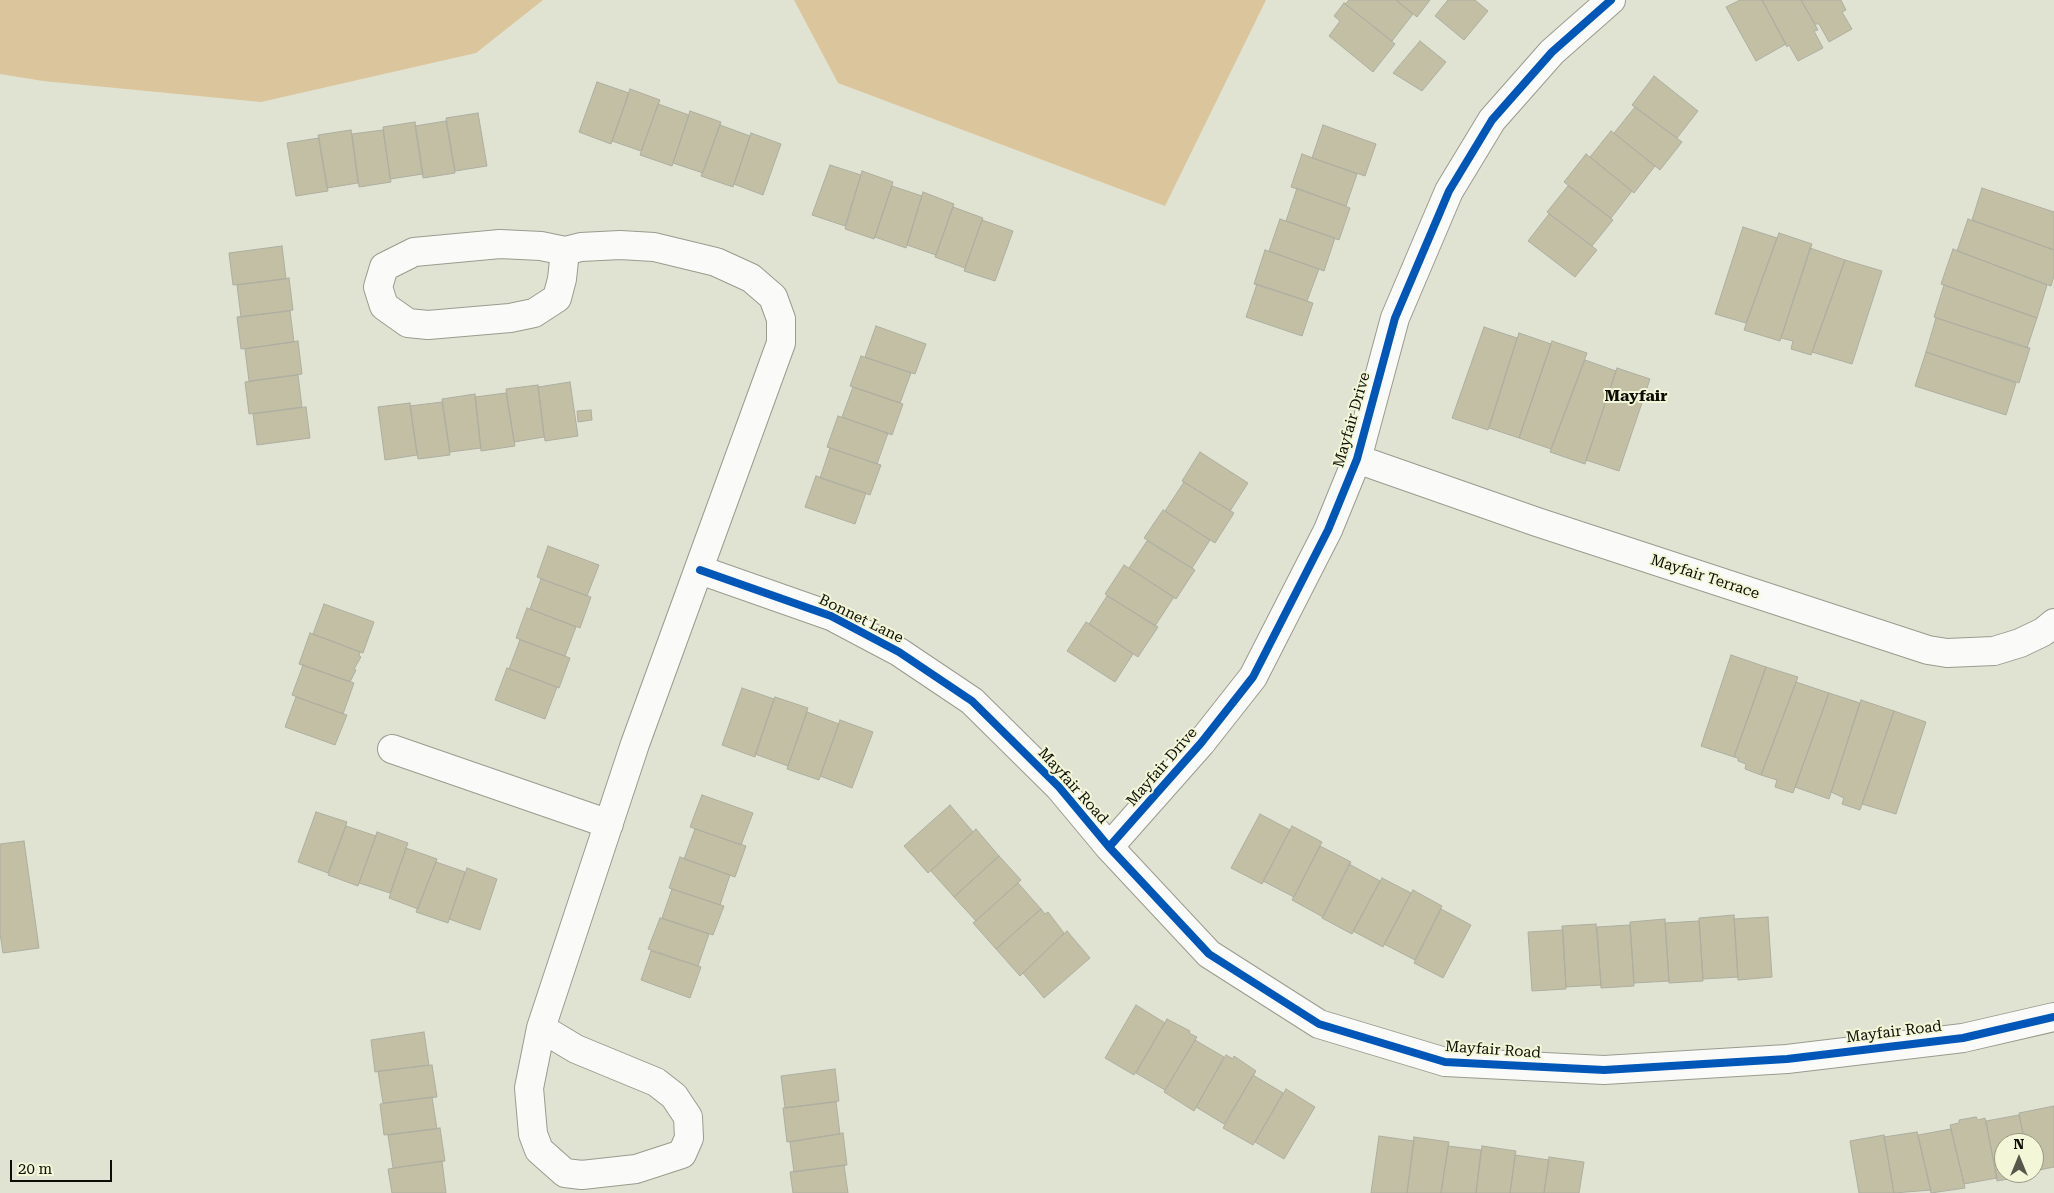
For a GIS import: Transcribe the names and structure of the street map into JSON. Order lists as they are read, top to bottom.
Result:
{
  "streets": {
    "street": [
      "Mayfair Drive",
      "Mayfair Terrace",
      "Bonnet Lane",
      "Mayfair Road"
    ]
  },
  "crossings": [
    ["Mayfair Drive", "Mayfair Terrace"],
    ["Mayfair Drive", "Mayfair Road"],
    ["Bonnet Lane", "Mayfair Road"]
  ],
  "districts": ["Mayfair"],
  "scale_bar": "20 m",
  "north": "top"
}
